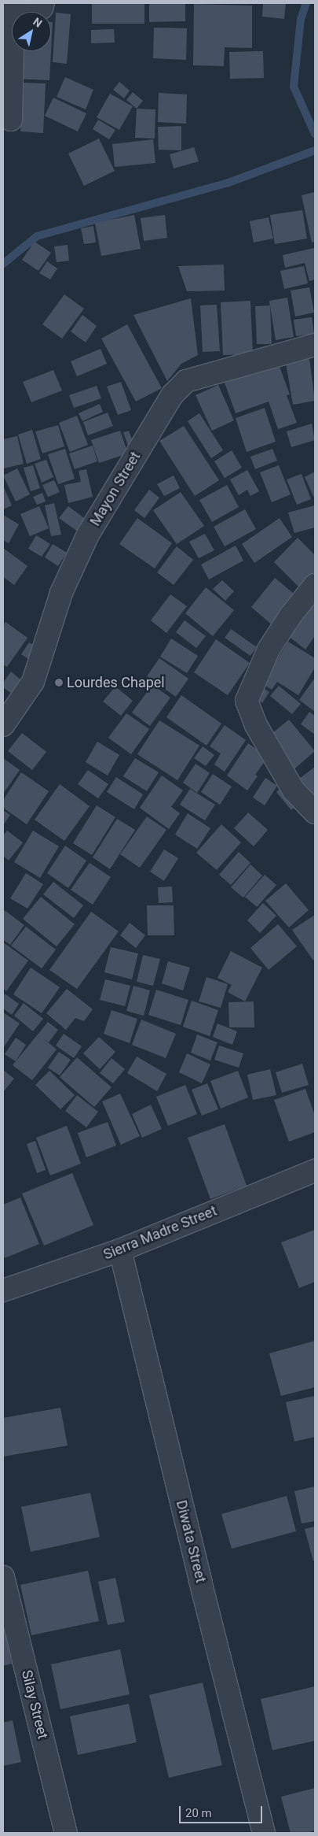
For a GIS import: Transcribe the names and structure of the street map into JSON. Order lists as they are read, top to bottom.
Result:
{
  "streets": {
    "street": [
      "Mayon Street",
      "Sierra Madre Street",
      "Diwata Street",
      "Silay Street"
    ]
  },
  "crossings": [
    ["Sierra Madre Street", "Diwata Street"]
  ],
  "places": ["Lourdes Chapel"],
  "scale_bar": "20 m",
  "north": "top right"
}
